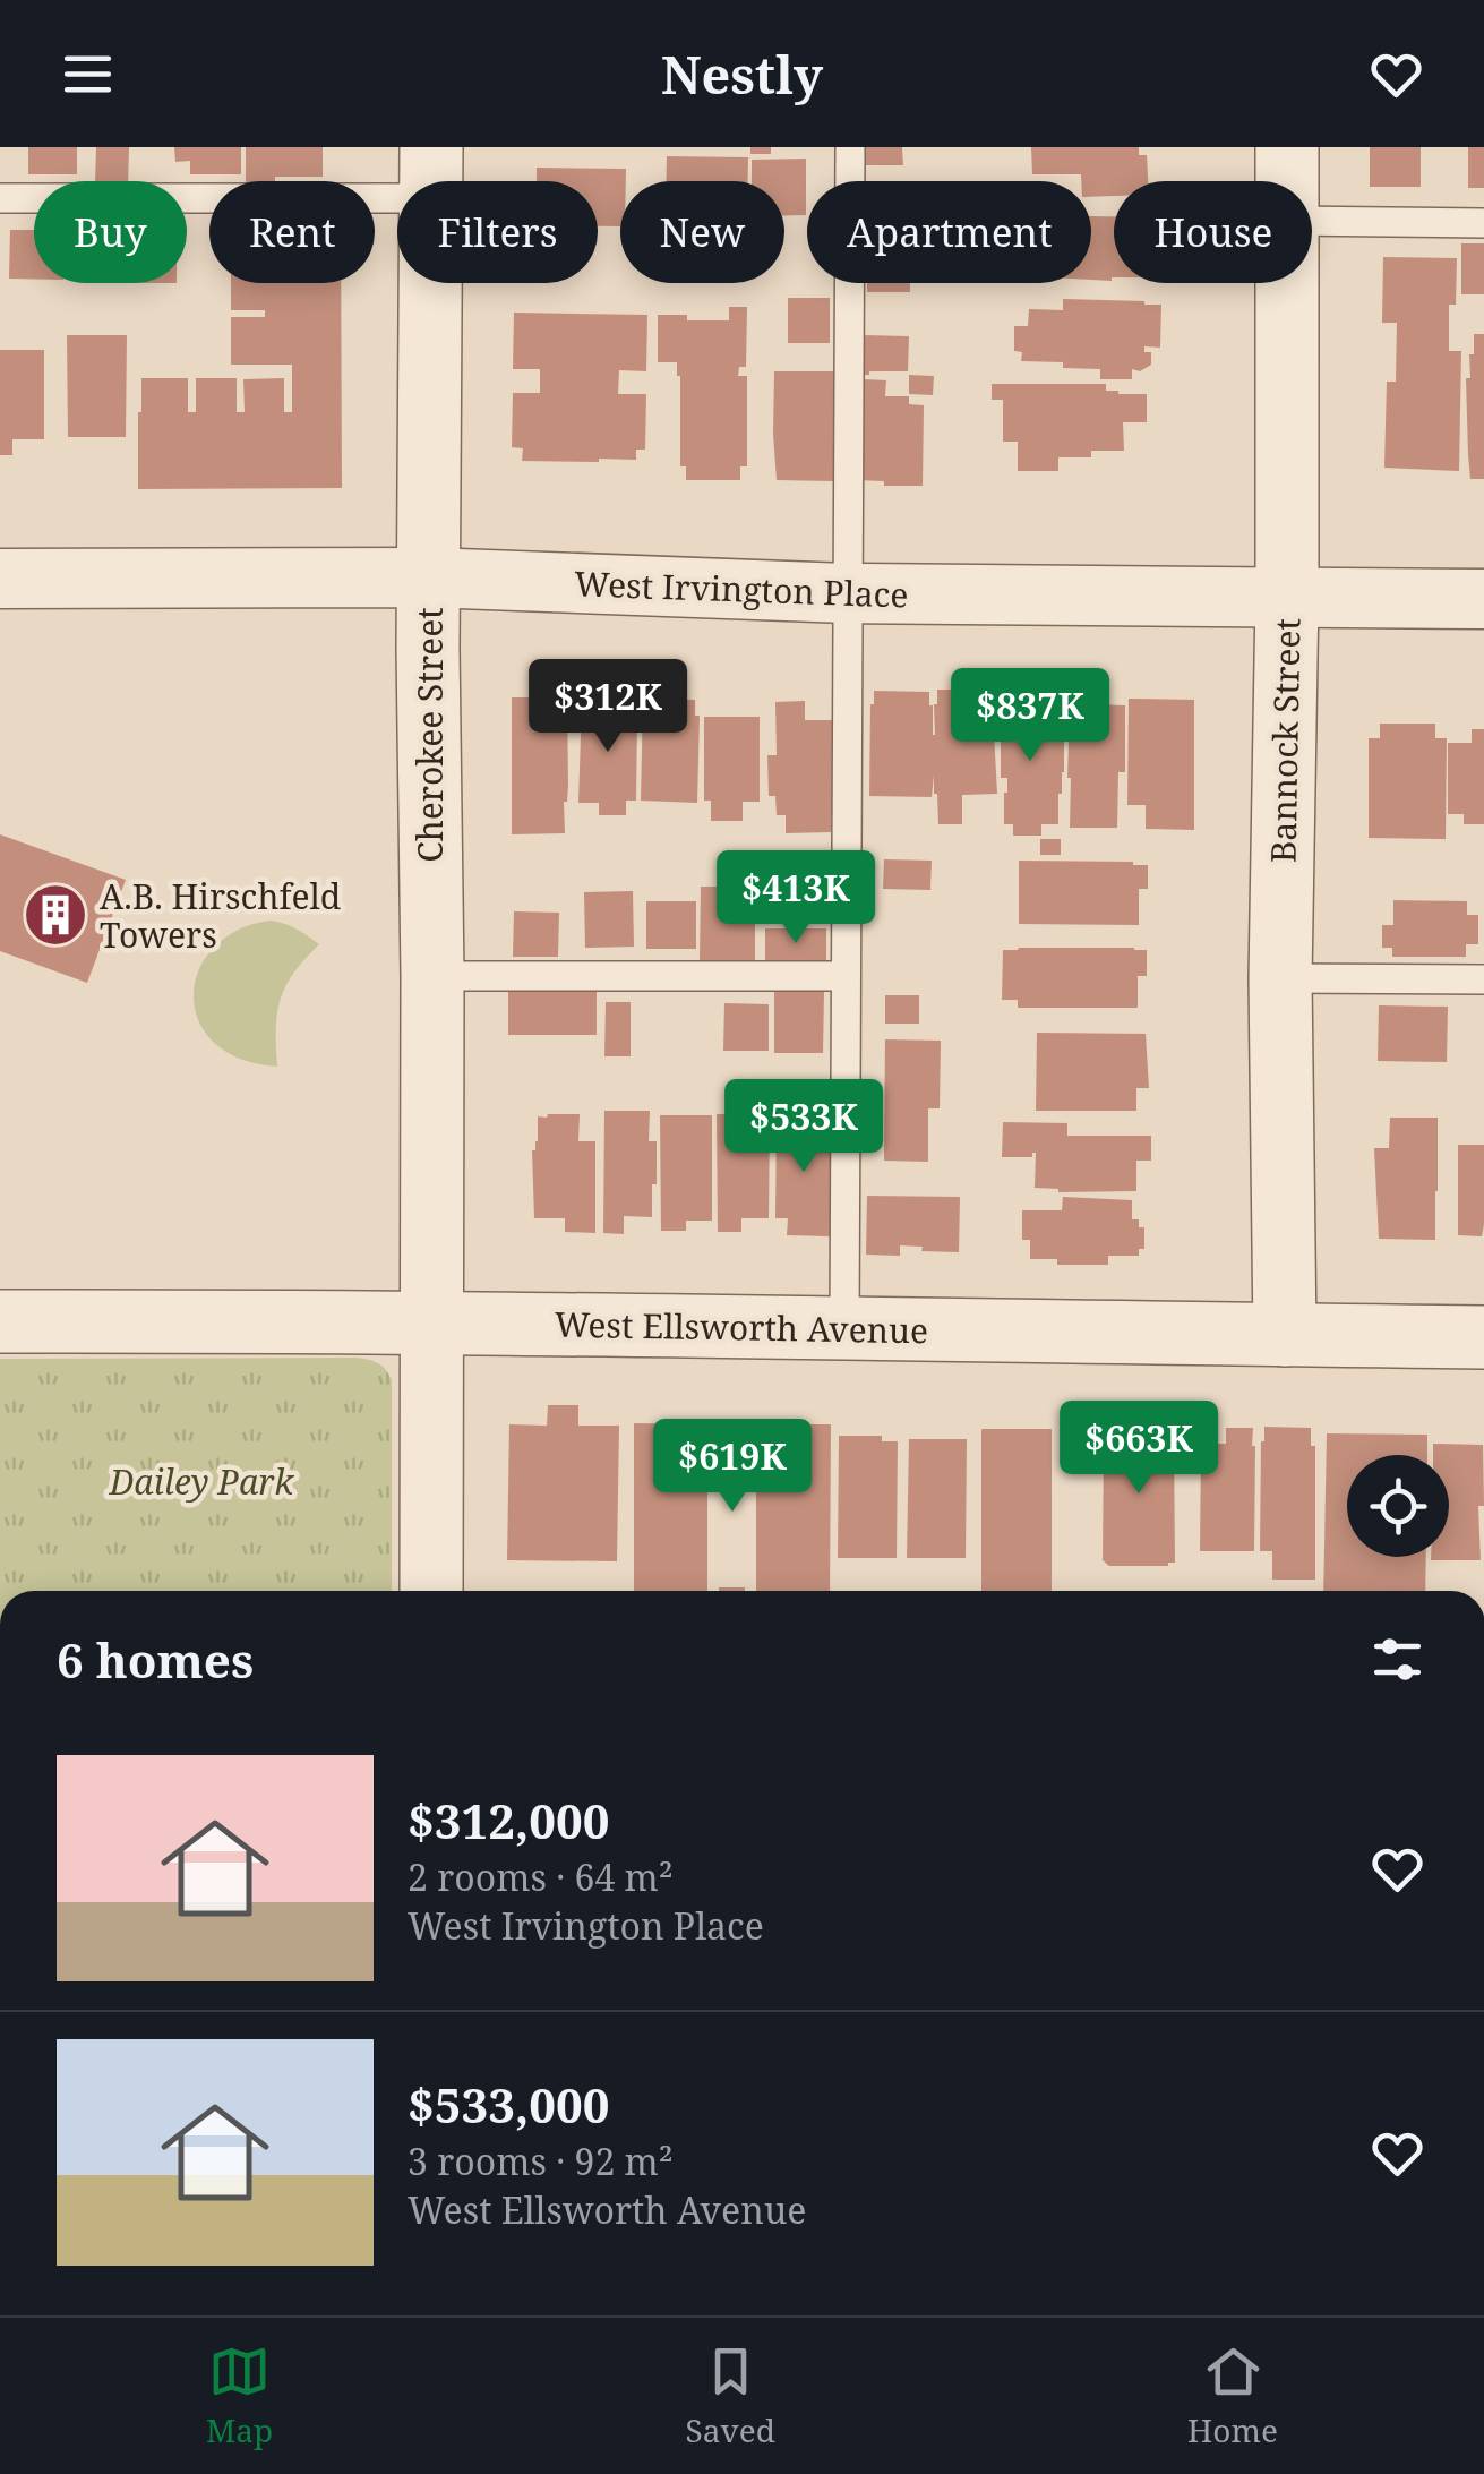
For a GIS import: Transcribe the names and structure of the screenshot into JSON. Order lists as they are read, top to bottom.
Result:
{
  "streets": {
    "street": [
      "West Irvington Place",
      "Cherokee Street",
      "Bannock Street",
      "West Ellsworth Avenue"
    ]
  },
  "crossings": [
    ["West Irvington Place", "Cherokee Street"],
    ["West Irvington Place", "Bannock Street"],
    ["Cherokee Street", "West Ellsworth Avenue"],
    ["Bannock Street", "West Ellsworth Avenue"]
  ],
  "parks": ["Dailey Park"],
  "places": {
    "building": ["A.B. Hirschfeld Towers"]
  },
  "page": {
    "header": "Nestly",
    "chip": [
      "Buy",
      "Rent",
      "Filters",
      "New",
      "Apartment",
      "House"
    ],
    "price": [
      "$312K",
      "$837K",
      "$413K",
      "$533K",
      "$663K",
      "$619K"
    ],
    "heading": "6 homes",
    "list": [
      {
        "name": "$312,000",
        "note": "2 rooms · 64 m² · West Irvington Place"
      },
      {
        "name": "$533,000",
        "note": "3 rooms · 92 m² · West Ellsworth Avenue"
      }
    ],
    "tabs": ["Map", "Saved", "Home"]
  }
}
